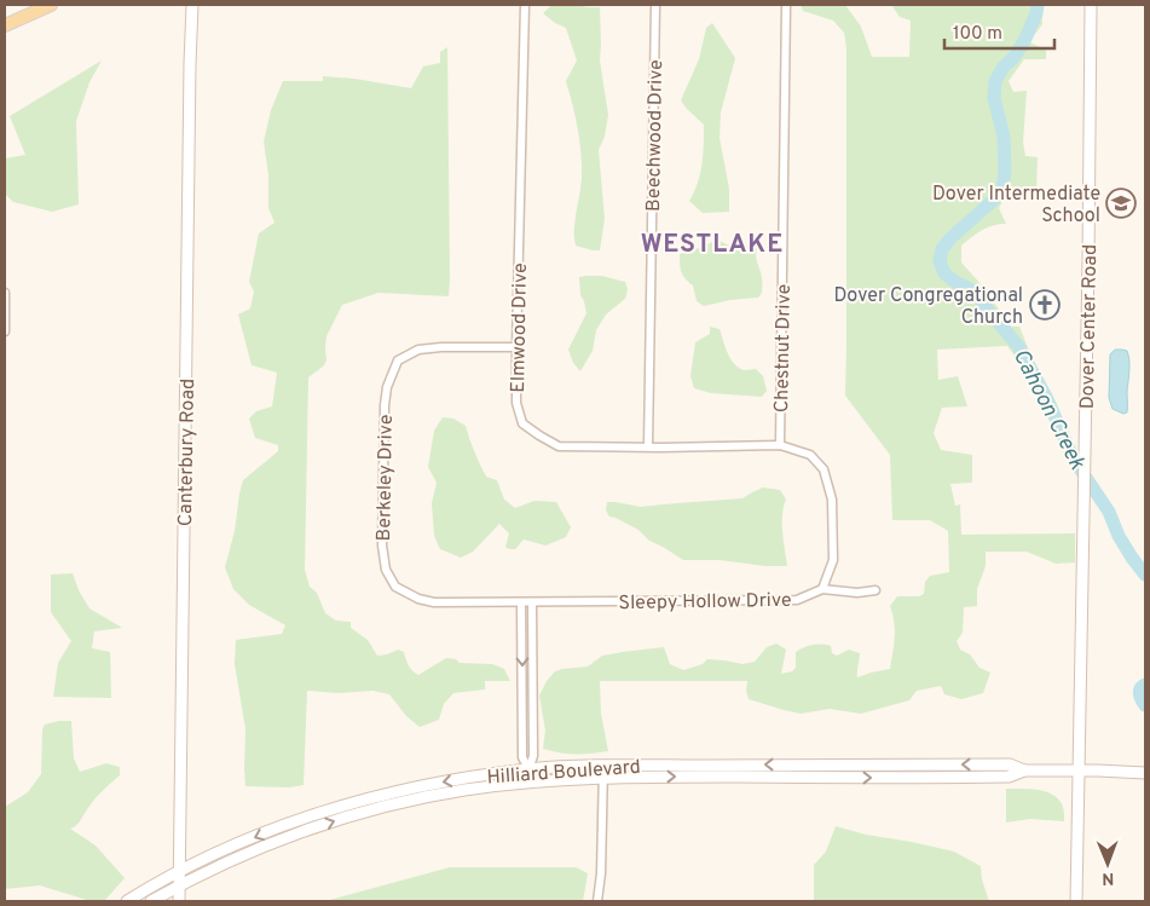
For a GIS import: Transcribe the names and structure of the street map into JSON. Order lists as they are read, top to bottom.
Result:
{
  "streets": {
    "main road": ["Dover Center Road", "Canterbury Road", "Hilliard Boulevard"],
    "street": [
      "Beechwood Drive",
      "Elmwood Drive",
      "Chestnut Drive",
      "Berkeley Drive",
      "Sleepy Hollow Drive"
    ]
  },
  "crossings": [
    ["Beechwood Drive", "Elmwood Drive"],
    ["Dover Center Road", "Hilliard Boulevard"],
    ["Elmwood Drive", "Chestnut Drive"],
    ["Elmwood Drive", "Berkeley Drive"],
    ["Canterbury Road", "Hilliard Boulevard"],
    ["Berkeley Drive", "Sleepy Hollow Drive"]
  ],
  "districts": ["WESTLAKE"],
  "water": ["Cahoon Creek"],
  "places": {
    "school or university": ["Dover Intermediate School"],
    "church": ["Dover Congregational Church"]
  },
  "scale_bar": "100 m",
  "north": "bottom"
}
